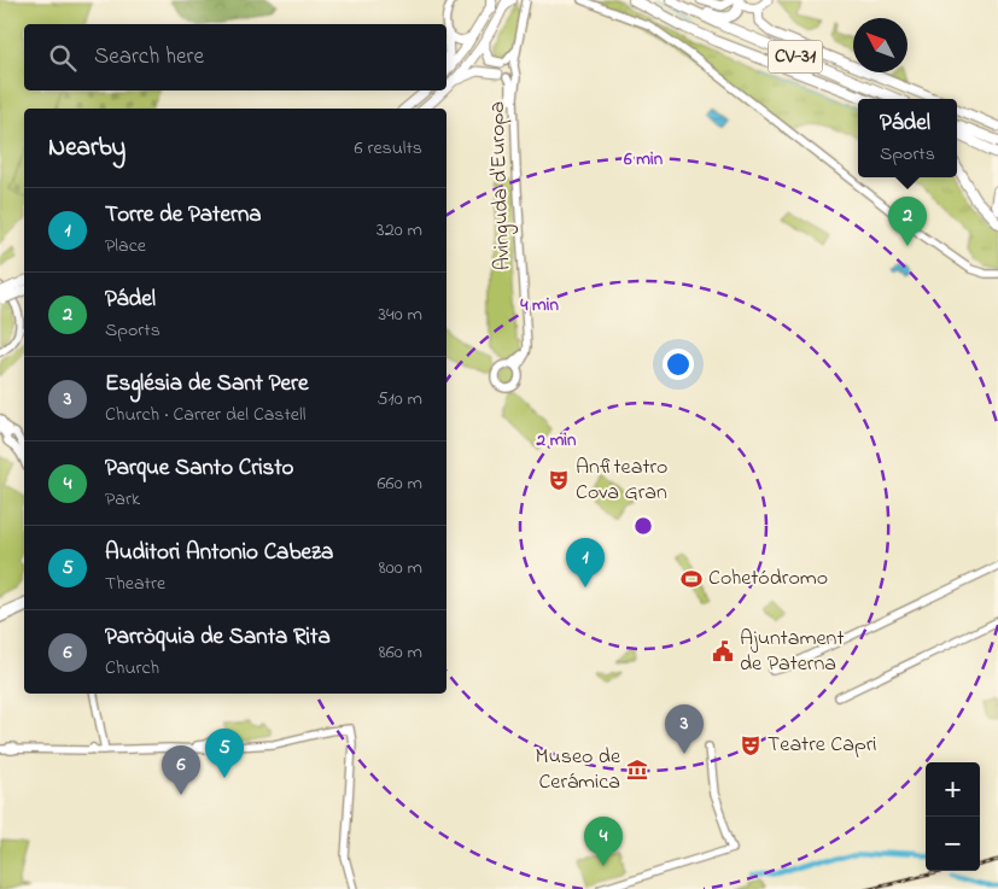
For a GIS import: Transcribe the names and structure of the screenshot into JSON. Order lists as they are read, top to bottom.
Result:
{
  "streets": {
    "highway": ["CV-31"],
    "street": ["Avinguda d'Europa"]
  },
  "places": {
    "theatre": ["Anfiteatro Cova Gran", "Teatre Capri"],
    "sports": ["Cohetódromo"],
    "public building": ["Ajuntament de Paterna"],
    "museum": ["Museo de Cerámica"]
  },
  "north": "top left",
  "page": {
    "search": "Search here",
    "popup": ["Pádel", "Sports"],
    "heading": ["Nearby", "6 results"],
    "list": [
      {
        "mark": "1",
        "name": "Torre de Paterna",
        "note": "Place",
        "value": "320 m"
      },
      {
        "mark": "2",
        "name": "Pádel",
        "note": "Sports",
        "value": "340 m"
      },
      {
        "mark": "3",
        "name": "Església de Sant Pere",
        "note": "Church · Carrer del Castell",
        "value": "510 m"
      },
      {
        "mark": "4",
        "name": "Parque Santo Cristo",
        "note": "Park",
        "value": "660 m"
      },
      {
        "mark": "5",
        "name": "Auditori Antonio Cabeza",
        "note": "Theatre",
        "value": "800 m"
      },
      {
        "mark": "6",
        "name": "Parròquia de Santa Rita",
        "note": "Church",
        "value": "860 m"
      }
    ],
    "pins": [
      "2",
      "1",
      "3",
      "5",
      "6",
      "4"
    ],
    "map_buttons": ["+", "−"]
  },
  "rings": ["6 min", "4 min", "2 min"]
}
